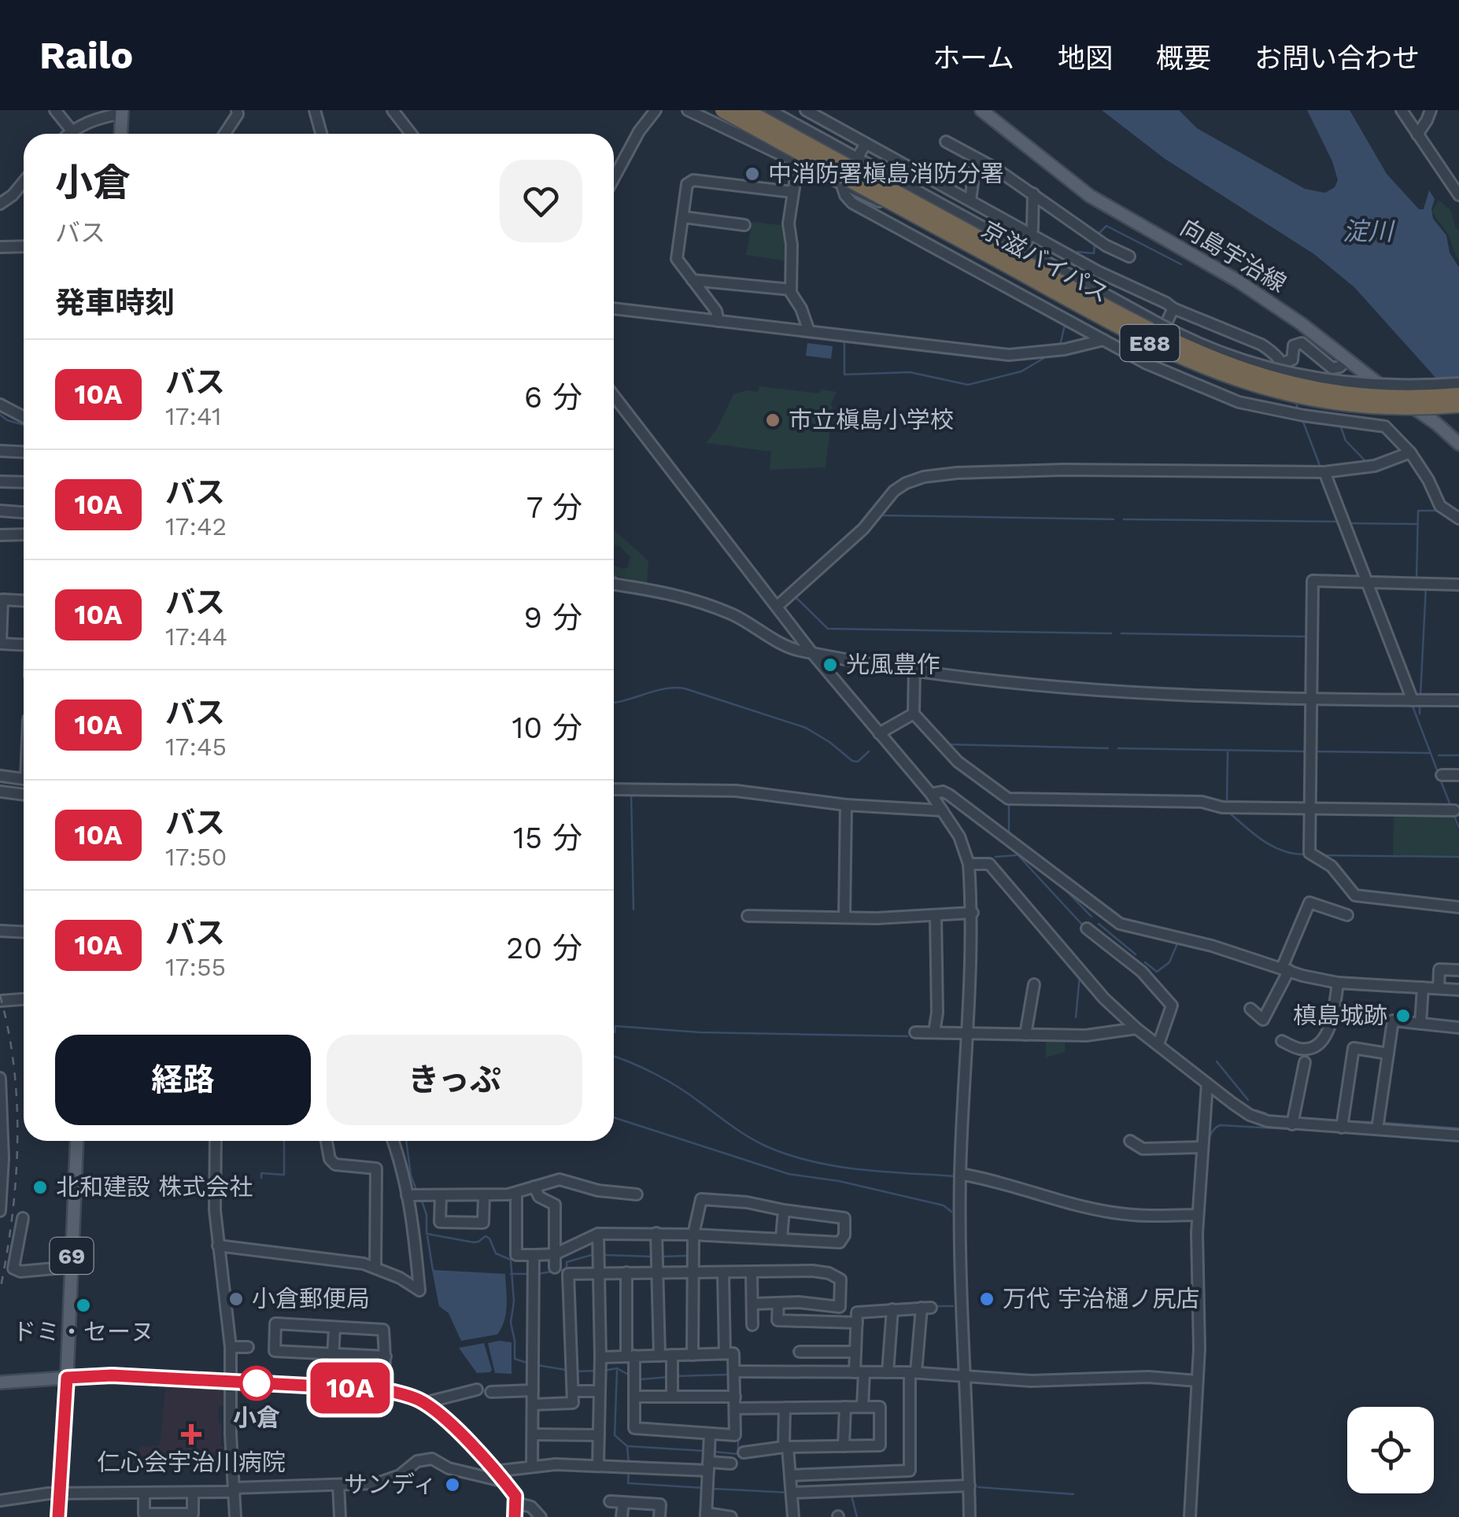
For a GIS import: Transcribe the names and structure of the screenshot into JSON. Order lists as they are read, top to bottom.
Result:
{
  "streets": {
    "highway": ["京滋バイパス", "E88"],
    "main road": ["向島宇治線", "69"]
  },
  "water": ["淀川"],
  "places": {
    "other": [
      "中消防署槇島消防分署",
      "市立槇島小学校",
      "光風豊作",
      "槙島城跡",
      "北和建設 株式会社",
      "小倉郵便局",
      "万代 宇治樋ノ尻店",
      "ドミ・セーヌ",
      "小倉",
      "サンディ"
    ],
    "health": ["仁心会宇治川病院"]
  },
  "lines": ["bus line 10A"],
  "page": {
    "header": "Railo",
    "nav": [
      "ホーム",
      "地図",
      "概要",
      "お問い合わせ"
    ],
    "on_map": "10A",
    "heading": [
      ["小倉", "バス"],
      "発車時刻"
    ],
    "list": [
      {
        "mark": "10A",
        "name": "バス",
        "note": "17:41",
        "value": "6 分"
      },
      {
        "mark": "10A",
        "name": "バス",
        "note": "17:42",
        "value": "7 分"
      },
      {
        "mark": "10A",
        "name": "バス",
        "note": "17:44",
        "value": "9 分"
      },
      {
        "mark": "10A",
        "name": "バス",
        "note": "17:45",
        "value": "10 分"
      },
      {
        "mark": "10A",
        "name": "バス",
        "note": "17:50",
        "value": "15 分"
      },
      {
        "mark": "10A",
        "name": "バス",
        "note": "17:55",
        "value": "20 分"
      }
    ],
    "buttons": ["経路", "きっぷ"]
  }
}
